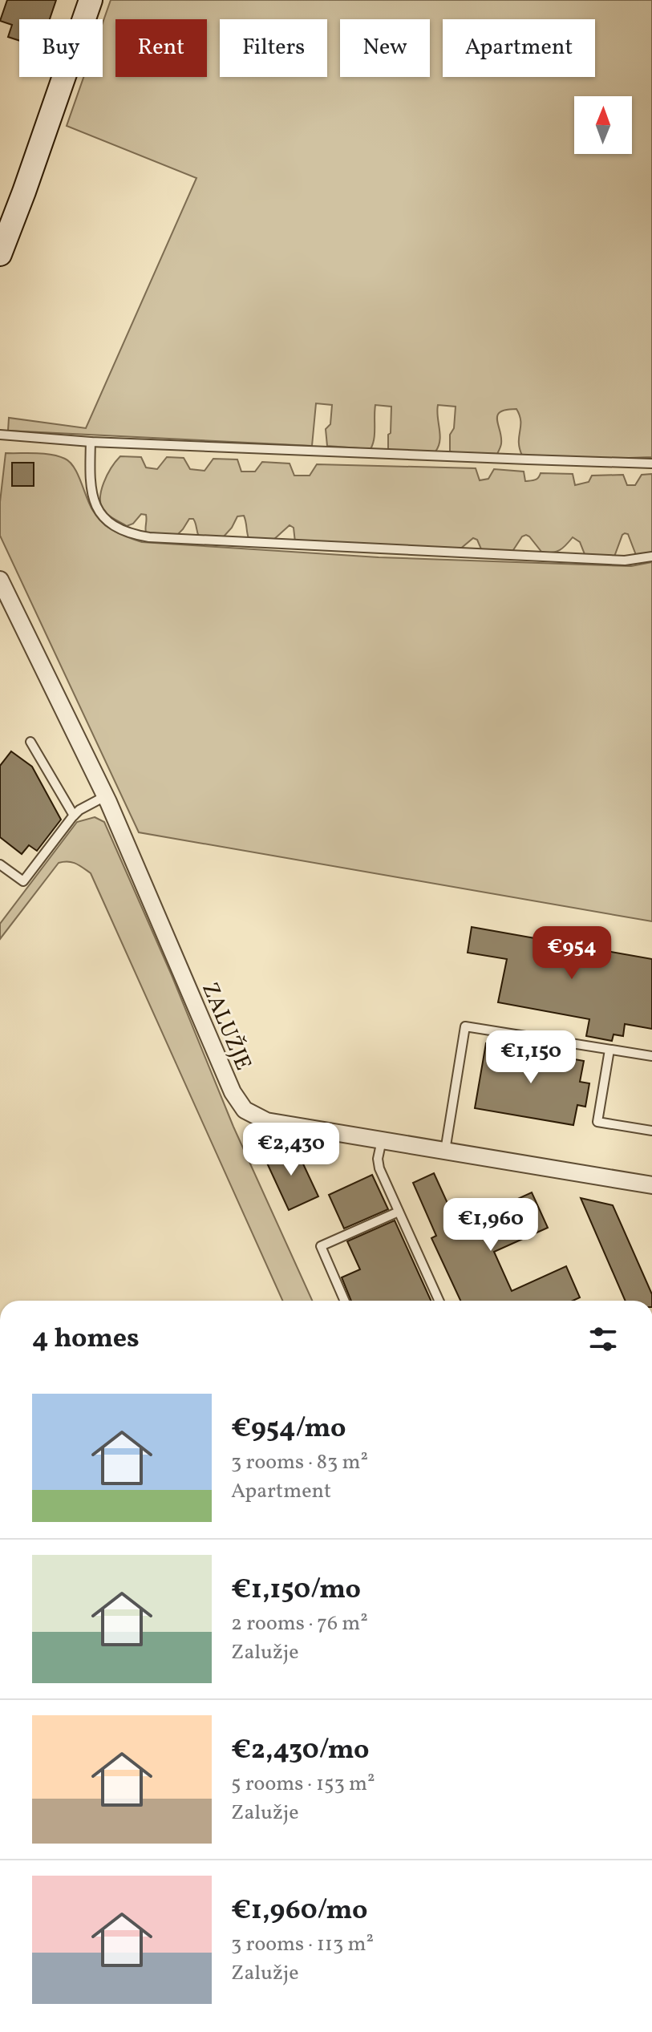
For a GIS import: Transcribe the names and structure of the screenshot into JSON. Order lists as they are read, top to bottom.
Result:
{
  "streets": {
    "street": ["ZALUŽJE"]
  },
  "north": "top",
  "page": {
    "chip": [
      "Buy",
      "Rent",
      "Filters",
      "New",
      "Apartment"
    ],
    "price": [
      "€954",
      "€1,150",
      "€2,430",
      "€1,960"
    ],
    "heading": "4 homes",
    "list": [
      {
        "name": "€954/mo",
        "note": "3 rooms · 83 m² · Apartment"
      },
      {
        "name": "€1,150/mo",
        "note": "2 rooms · 76 m² · Zalužje"
      },
      {
        "name": "€2,430/mo",
        "note": "5 rooms · 153 m² · Zalužje"
      },
      {
        "name": "€1,960/mo",
        "note": "3 rooms · 113 m² · Zalužje"
      }
    ]
  }
}
